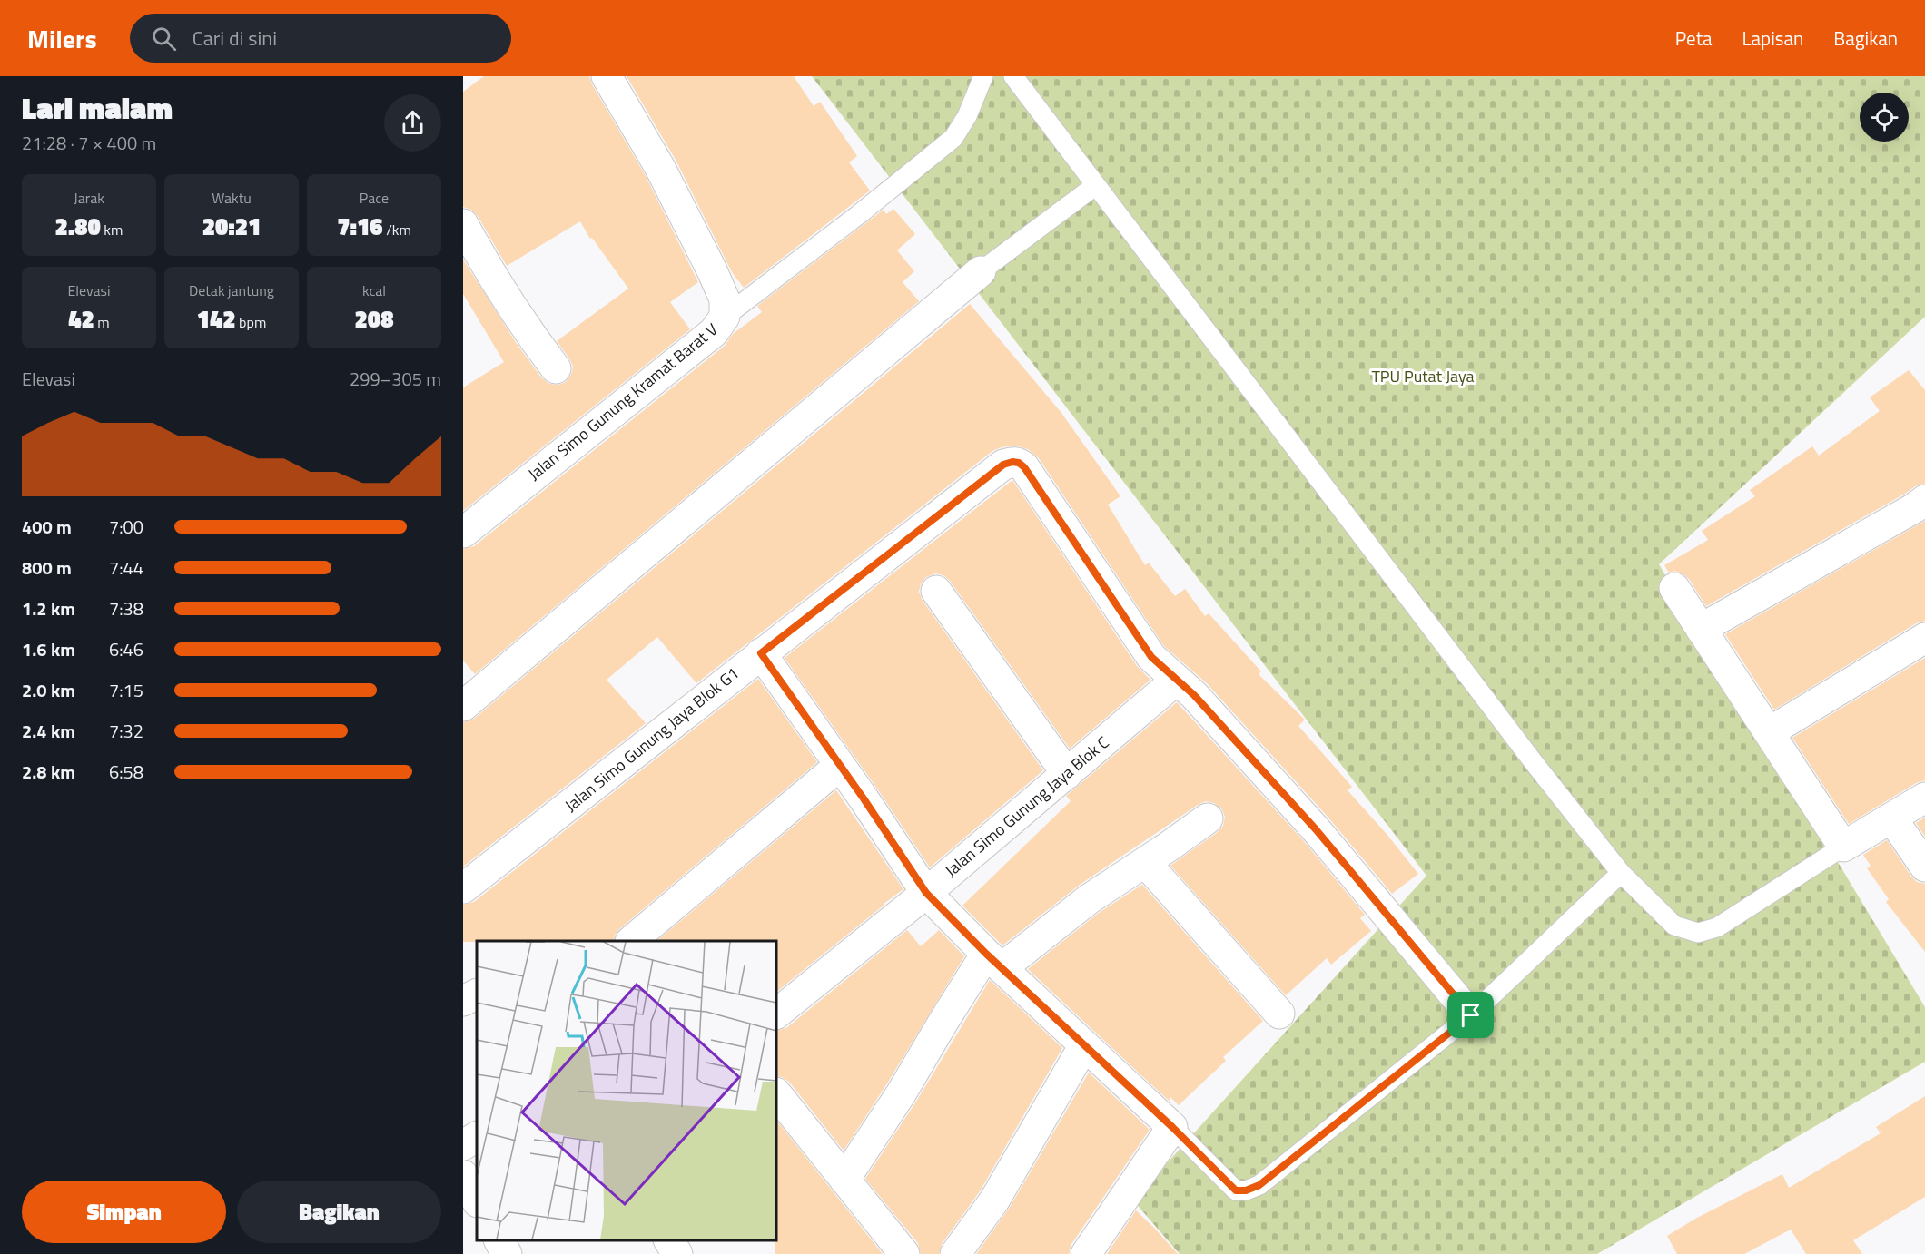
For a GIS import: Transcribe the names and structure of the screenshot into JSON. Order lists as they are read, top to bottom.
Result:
{
  "streets": {
    "street": ["Jalan Simo Gunung Kramat Barat V", "Jalan Simo Gunung Jaya Blok G1", "Jalan Simo Gunung Jaya Blok C"]
  },
  "crossings": [
    ["Jalan Simo Gunung Jaya Blok G1", "Jalan Simo Gunung Jaya Blok C"]
  ],
  "parks": ["TPU Putat Jaya"],
  "page": {
    "header": "Milers",
    "search": "Cari di sini",
    "nav": ["Peta", "Lapisan", "Bagikan"],
    "heading": ["Lari malam", "21:28 · 7 × 400 m"],
    "stats": [
      ["Jarak", "2.80 km"],
      ["Waktu", "20:21"],
      ["Pace", "7:16 /km"],
      ["Elevasi", "42 m"],
      ["Detak jantung", "142 bpm"],
      ["kcal", "208"]
    ],
    "chart": ["Elevasi", "299–305 m"],
    "list": [
      {
        "name": "400 m",
        "note": "7:00"
      },
      {
        "name": "800 m",
        "note": "7:44"
      },
      {
        "name": "1.2 km",
        "note": "7:38"
      },
      {
        "name": "1.6 km",
        "note": "6:46"
      },
      {
        "name": "2.0 km",
        "note": "7:15"
      },
      {
        "name": "2.4 km",
        "note": "7:32"
      },
      {
        "name": "2.8 km",
        "note": "6:58"
      }
    ],
    "buttons": ["Simpan", "Bagikan"]
  }
}
